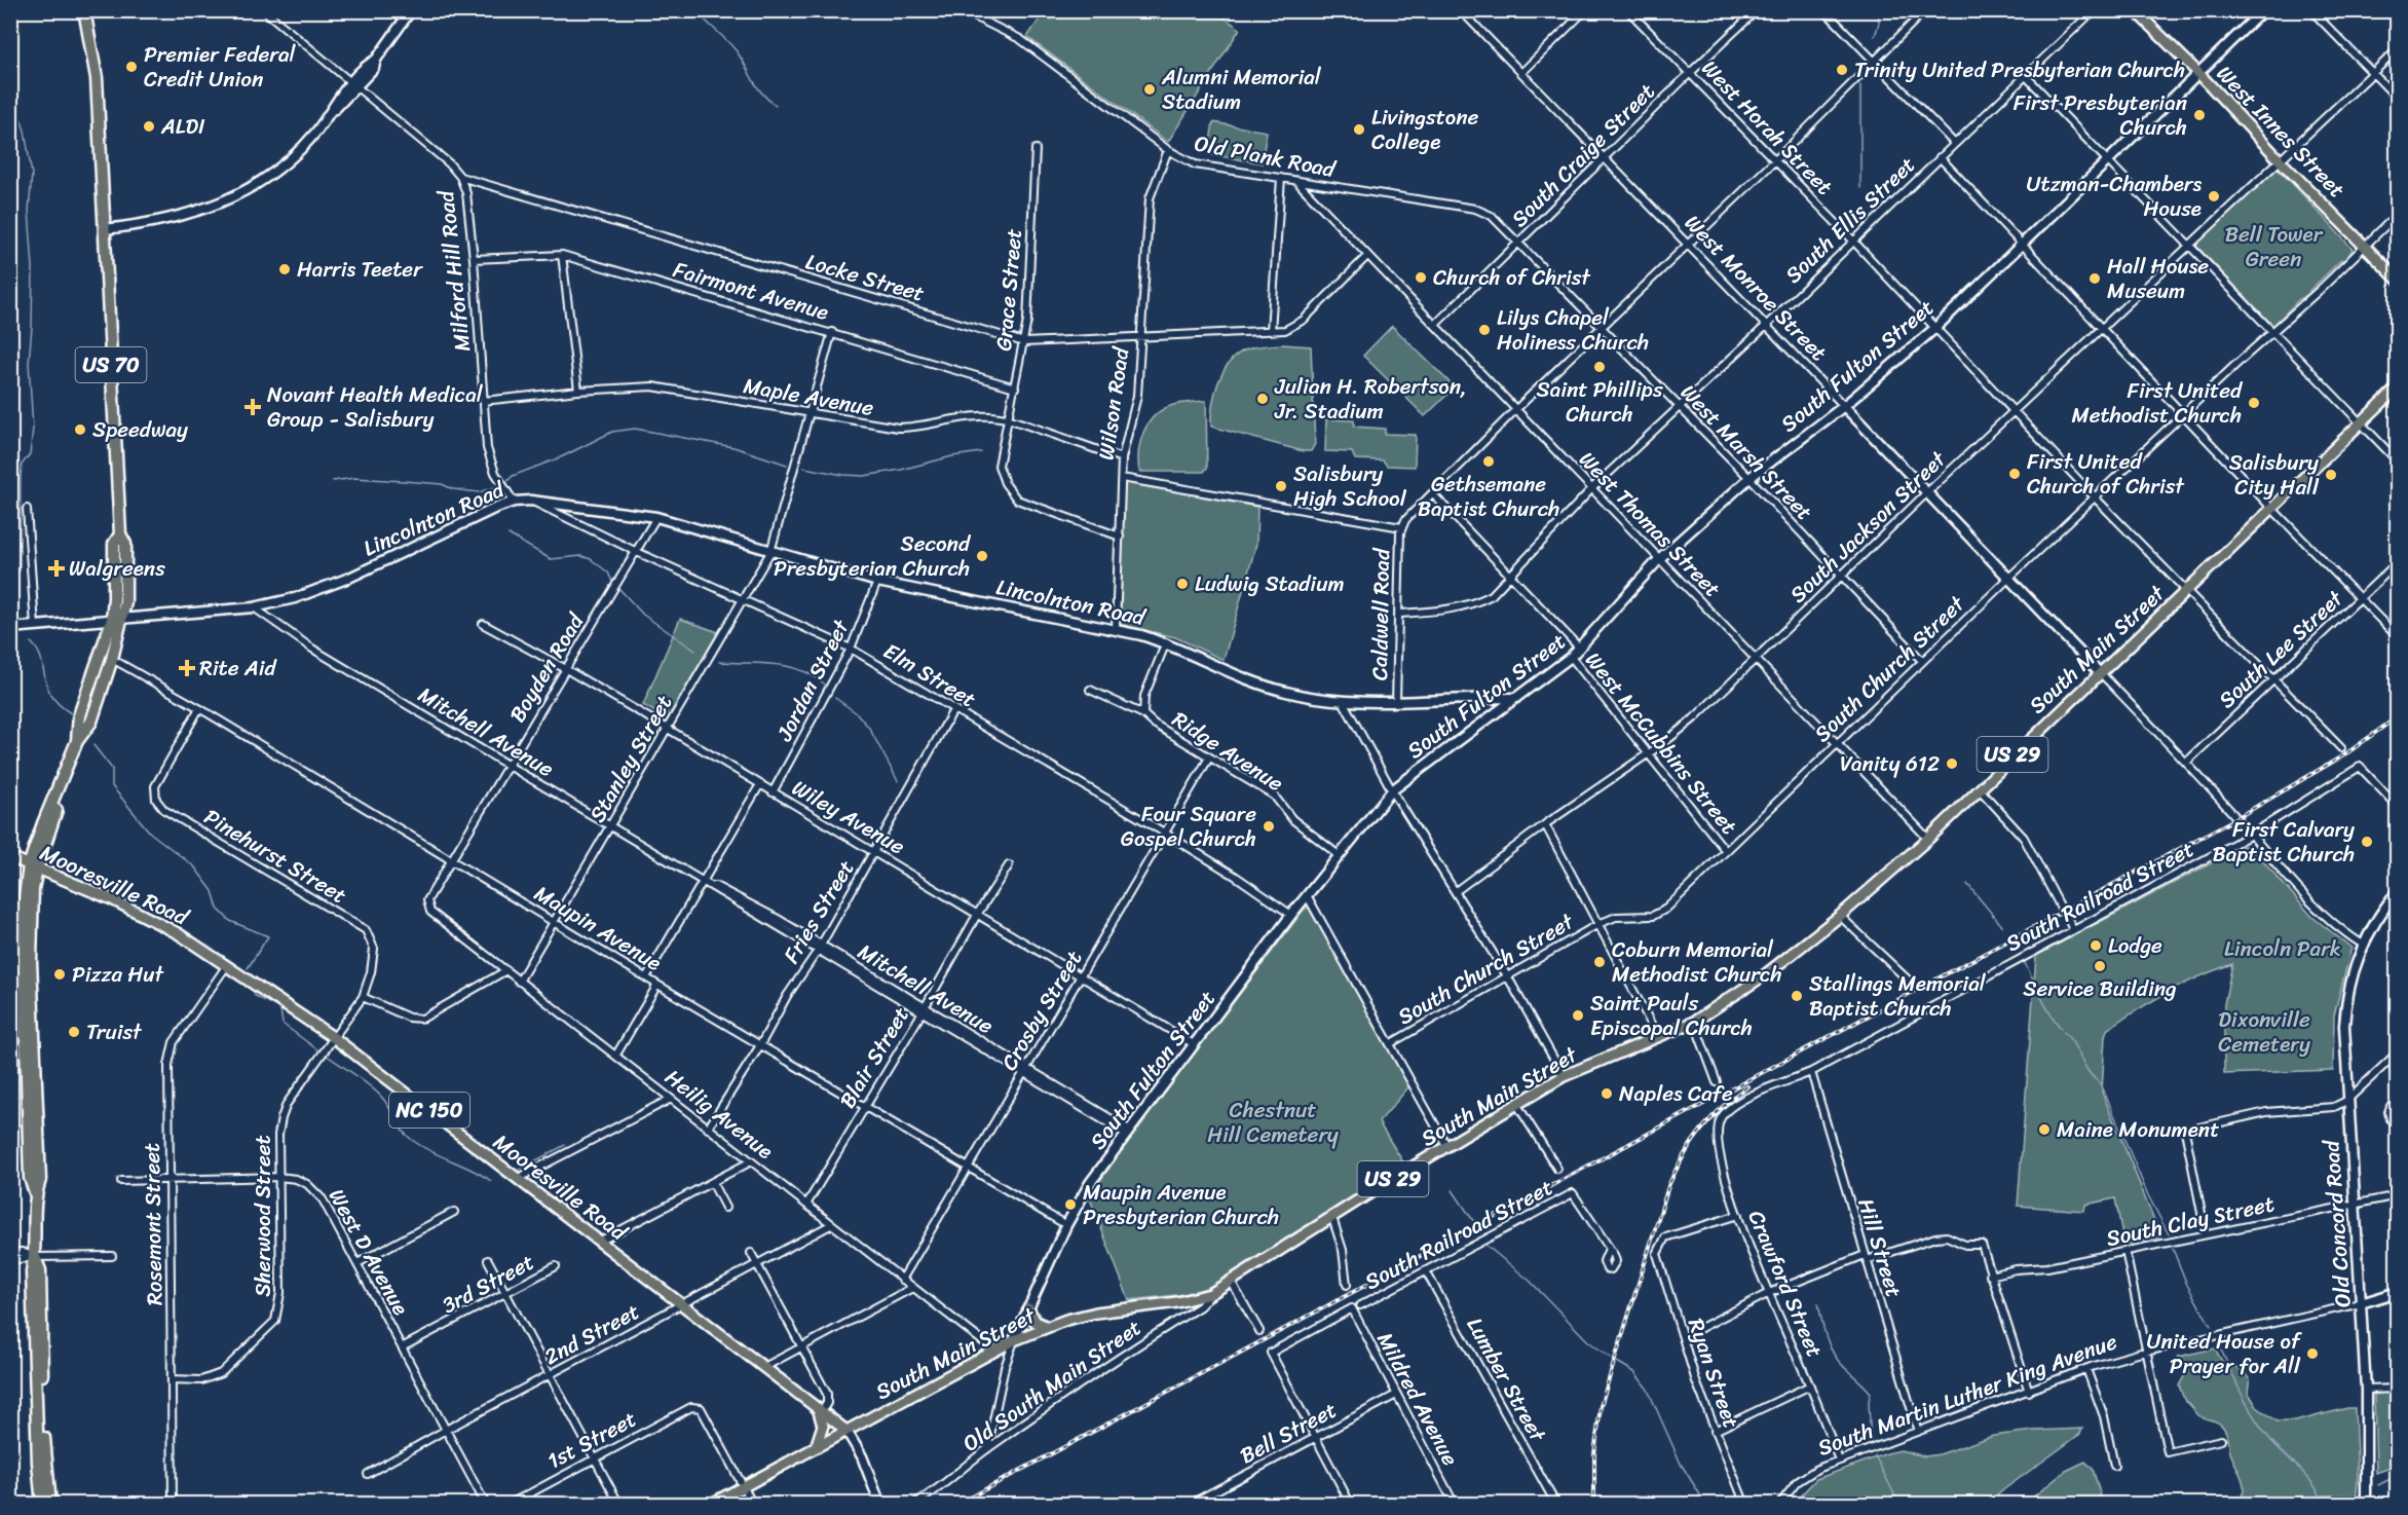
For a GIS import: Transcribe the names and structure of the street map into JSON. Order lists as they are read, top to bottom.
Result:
{
  "streets": {
    "highway": ["US 70"],
    "main road": [
      "West Innes Street",
      "South Main Street",
      "US 29",
      "Mooresville Road",
      "NC 150"
    ],
    "street": [
      "West Horah Street",
      "South Craige Street",
      "Old Plank Road",
      "South Ellis Street",
      "Milford Hill Road",
      "Locke Street",
      "West Monroe Street",
      "Grace Street",
      "Fairmont Avenue",
      "South Fulton Street",
      "Maple Avenue",
      "Wilson Road",
      "West Marsh Street",
      "Lincolnton Road",
      "West Thomas Street",
      "South Jackson Street",
      "Caldwell Road",
      "South Lee Street",
      "Boyden Road",
      "South Church Street",
      "Elm Street",
      "Jordan Street",
      "Mitchell Avenue",
      "West McCubbins Street",
      "Ridge Avenue",
      "Stanley Street",
      "Wiley Avenue",
      "Pinehurst Street",
      "South Railroad Street",
      "Fries Street",
      "Maupin Avenue",
      "Crosby Street",
      "Blair Street",
      "Heilig Avenue",
      "Sherwood Street",
      "South Clay Street",
      "Rosemont Street",
      "Old Concord Road",
      "Hill Street",
      "West D Avenue",
      "3rd Street",
      "Crawford Street",
      "2nd Street",
      "Ryan Street",
      "Lumber Street",
      "Old South Main Street",
      "South Martin Luther King Avenue",
      "Mildred Avenue",
      "Bell Street",
      "1st Street"
    ]
  },
  "crossings": [
    ["West Horah Street", "South Craige Street"],
    ["West Horah Street", "South Ellis Street"],
    ["West Horah Street", "South Fulton Street"],
    ["West Horah Street", "South Jackson Street"],
    ["West Horah Street", "South Main Street"],
    ["West Horah Street", "South Lee Street"],
    ["West Horah Street", "South Church Street"],
    ["West Innes Street", "South Fulton Street"],
    ["West Innes Street", "South Jackson Street"],
    ["West Innes Street", "South Church Street"],
    ["South Craige Street", "Old Plank Road"],
    ["South Craige Street", "West Monroe Street"],
    ["South Craige Street", "West Marsh Street"],
    ["South Craige Street", "West Thomas Street"],
    ["Old Plank Road", "Wilson Road"],
    ["Old Plank Road", "West Marsh Street"],
    ["Old Plank Road", "West Thomas Street"],
    ["South Ellis Street", "West Monroe Street"],
    ["South Ellis Street", "West Marsh Street"],
    ["South Ellis Street", "West Thomas Street"],
    ["South Ellis Street", "Caldwell Road"],
    ["South Ellis Street", "West McCubbins Street"],
    ["Milford Hill Road", "Locke Street"],
    ["Milford Hill Road", "Fairmont Avenue"],
    ["Milford Hill Road", "Maple Avenue"],
    ["Milford Hill Road", "Lincolnton Road"],
    ["Locke Street", "Grace Street"],
    ["Locke Street", "Wilson Road"],
    ["Locke Street", "West Thomas Street"],
    ["West Monroe Street", "South Fulton Street"],
    ["West Monroe Street", "South Jackson Street"],
    ["West Monroe Street", "South Main Street"],
    ["West Monroe Street", "South Church Street"],
    ["Grace Street", "Fairmont Avenue"],
    ["Grace Street", "Maple Avenue"],
    ["Grace Street", "Wilson Road"],
    ["Fairmont Avenue", "Stanley Street"],
    ["US 70", "Lincolnton Road"],
    ["US 70", "Mooresville Road"],
    ["US 70", "Maupin Avenue"],
    ["South Fulton Street", "West Marsh Street"],
    ["South Fulton Street", "Lincolnton Road"],
    ["South Fulton Street", "West Thomas Street"],
    ["South Fulton Street", "South Main Street"],
    ["South Fulton Street", "Elm Street"],
    ["South Fulton Street", "Mitchell Avenue"],
    ["South Fulton Street", "West McCubbins Street"],
    ["South Fulton Street", "Ridge Avenue"],
    ["South Fulton Street", "Wiley Avenue"],
    ["South Fulton Street", "Maupin Avenue"],
    ["Maple Avenue", "Wilson Road"],
    ["Maple Avenue", "Stanley Street"],
    ["Wilson Road", "Lincolnton Road"],
    ["West Marsh Street", "South Jackson Street"],
    ["West Marsh Street", "South Church Street"],
    ["Lincolnton Road", "Caldwell Road"],
    ["Lincolnton Road", "Boyden Road"],
    ["Lincolnton Road", "Elm Street"],
    ["Lincolnton Road", "Jordan Street"],
    ["Lincolnton Road", "Mitchell Avenue"],
    ["Lincolnton Road", "Stanley Street"],
    ["West Thomas Street", "South Jackson Street"],
    ["West Thomas Street", "South Main Street"],
    ["West Thomas Street", "South Church Street"],
    ["South Jackson Street", "West McCubbins Street"],
    ["South Main Street", "Mooresville Road"],
    ["South Main Street", "Heilig Avenue"],
    ["South Main Street", "Old South Main Street"],
    ["South Main Street", "1st Street"],
    ["Boyden Road", "Elm Street"],
    ["Boyden Road", "Mitchell Avenue"],
    ["Boyden Road", "Wiley Avenue"],
    ["Boyden Road", "Maupin Avenue"],
    ["Boyden Road", "Heilig Avenue"],
    ["South Church Street", "West McCubbins Street"],
    ["Elm Street", "Jordan Street"],
    ["Elm Street", "Stanley Street"],
    ["Elm Street", "Fries Street"],
    ["Elm Street", "Crosby Street"],
    ["Jordan Street", "Wiley Avenue"],
    ["Mitchell Avenue", "Stanley Street"],
    ["Mitchell Avenue", "Fries Street"],
    ["Mitchell Avenue", "Crosby Street"],
    ["Mitchell Avenue", "Blair Street"],
    ["Ridge Avenue", "Crosby Street"],
    ["Stanley Street", "Wiley Avenue"],
    ["Stanley Street", "Maupin Avenue"],
    ["Stanley Street", "Heilig Avenue"],
    ["Wiley Avenue", "Fries Street"],
    ["Wiley Avenue", "Crosby Street"],
    ["Wiley Avenue", "Blair Street"],
    ["Pinehurst Street", "Mooresville Road"],
    ["Pinehurst Street", "Maupin Avenue"],
    ["Pinehurst Street", "Sherwood Street"],
    ["Mooresville Road", "Sherwood Street"],
    ["Mooresville Road", "Rosemont Street"],
    ["Mooresville Road", "2nd Street"],
    ["South Railroad Street", "Hill Street"],
    ["South Railroad Street", "Crawford Street"],
    ["South Railroad Street", "Lumber Street"],
    ["South Railroad Street", "Mildred Avenue"],
    ["South Railroad Street", "Bell Street"],
    ["Fries Street", "Maupin Avenue"],
    ["Fries Street", "Heilig Avenue"],
    ["Maupin Avenue", "Crosby Street"],
    ["Maupin Avenue", "Blair Street"],
    ["Crosby Street", "Heilig Avenue"],
    ["Blair Street", "Heilig Avenue"],
    ["Heilig Avenue", "2nd Street"],
    ["Sherwood Street", "Rosemont Street"],
    ["Sherwood Street", "West D Avenue"],
    ["South Clay Street", "Old Concord Road"],
    ["Rosemont Street", "West D Avenue"],
    ["Old Concord Road", "South Martin Luther King Avenue"],
    ["Hill Street", "South Martin Luther King Avenue"],
    ["West D Avenue", "3rd Street"],
    ["West D Avenue", "2nd Street"],
    ["Crawford Street", "Ryan Street"],
    ["Crawford Street", "South Martin Luther King Avenue"],
    ["Mildred Avenue", "Bell Street"]
  ],
  "parks": [
    "Bell Tower Green",
    "Lincoln Park",
    "Dixonville Cemetery",
    "Chestnut Hill Cemetery"
  ],
  "places": {
    "other": [
      "Premier Federal Credit Union",
      "Trinity United Presbyterian Church",
      "Alumni Memorial Stadium",
      "First Presbyterian Church",
      "ALDI",
      "Livingstone College",
      "Utzman-Chambers House",
      "Harris Teeter",
      "Church of Christ",
      "Hall House Museum",
      "Lilys Chapel Holiness Church",
      "Saint Phillips Church",
      "Julian H. Robertson, Jr. Stadium",
      "First United Methodist Church",
      "Speedway",
      "Gethsemane Baptist Church",
      "First United Church of Christ",
      "Salisbury City Hall",
      "Salisbury High School",
      "Second Presbyterian Church",
      "Ludwig Stadium",
      "Vanity 612",
      "Four Square Gospel Church",
      "First Calvary Baptist Church",
      "Lodge",
      "Coburn Memorial Methodist Church",
      "Service Building",
      "Pizza Hut",
      "Stallings Memorial Baptist Church",
      "Saint Pauls Episcopal Church",
      "Truist",
      "Naples Cafe",
      "Maine Monument",
      "Maupin Avenue Presbyterian Church",
      "United House of Prayer for All"
    ],
    "health": ["Novant Health Medical Group - Salisbury", "Walgreens", "Rite Aid"]
  }
}
